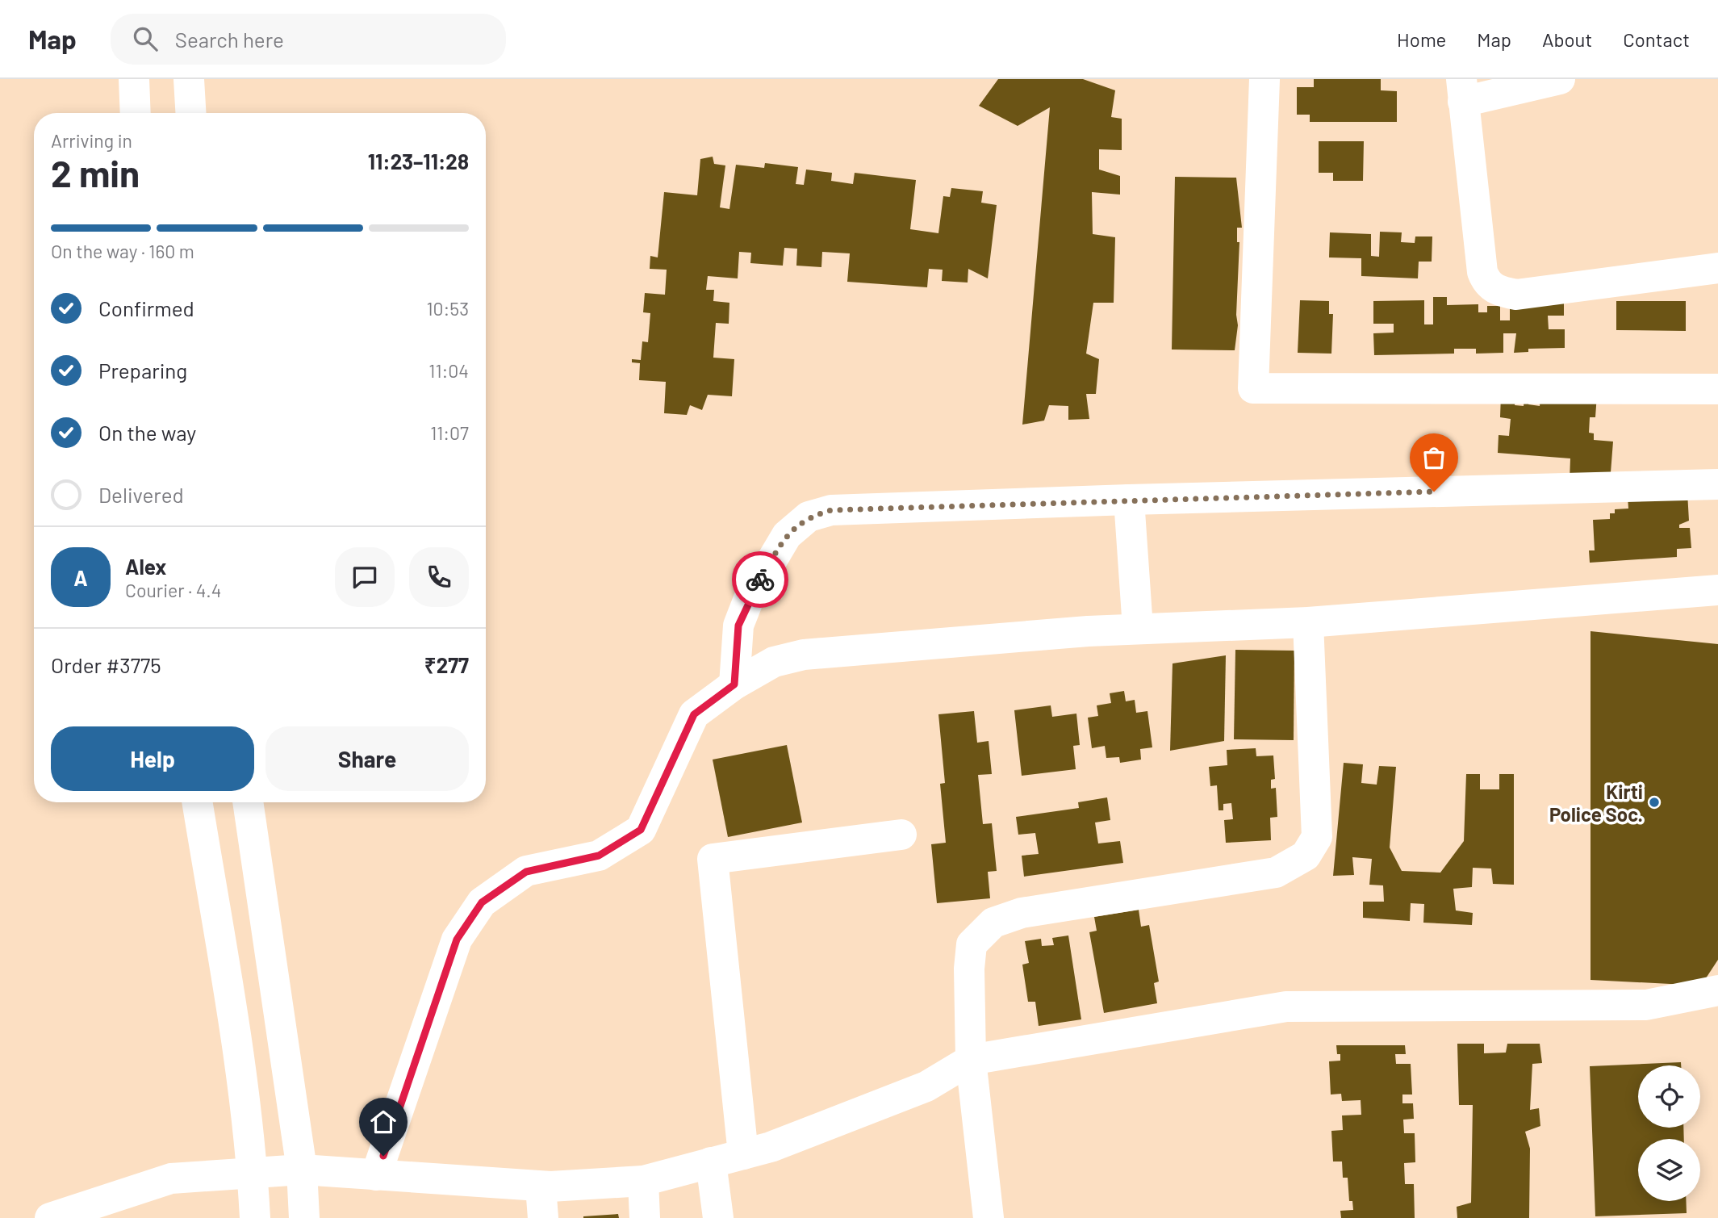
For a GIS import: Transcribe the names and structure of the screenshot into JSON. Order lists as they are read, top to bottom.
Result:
{
  "places": ["Kirti Police Soc."],
  "page": {
    "header": "Map",
    "search": "Search here",
    "nav": [
      "Home",
      "Map",
      "About",
      "Contact"
    ],
    "heading": ["2 min", "Arriving in", "11:23–11:28"],
    "panel": [
      "Alex",
      "Courier · 4.4",
      "Order #3775",
      "₹277"
    ],
    "bar": "On the way · 160 m",
    "list": [
      ["Confirmed", "10:53"],
      ["Preparing", "11:04"],
      ["On the way", "11:07"],
      "Delivered"
    ],
    "round": "A",
    "buttons": ["Help", "Share"]
  }
}
